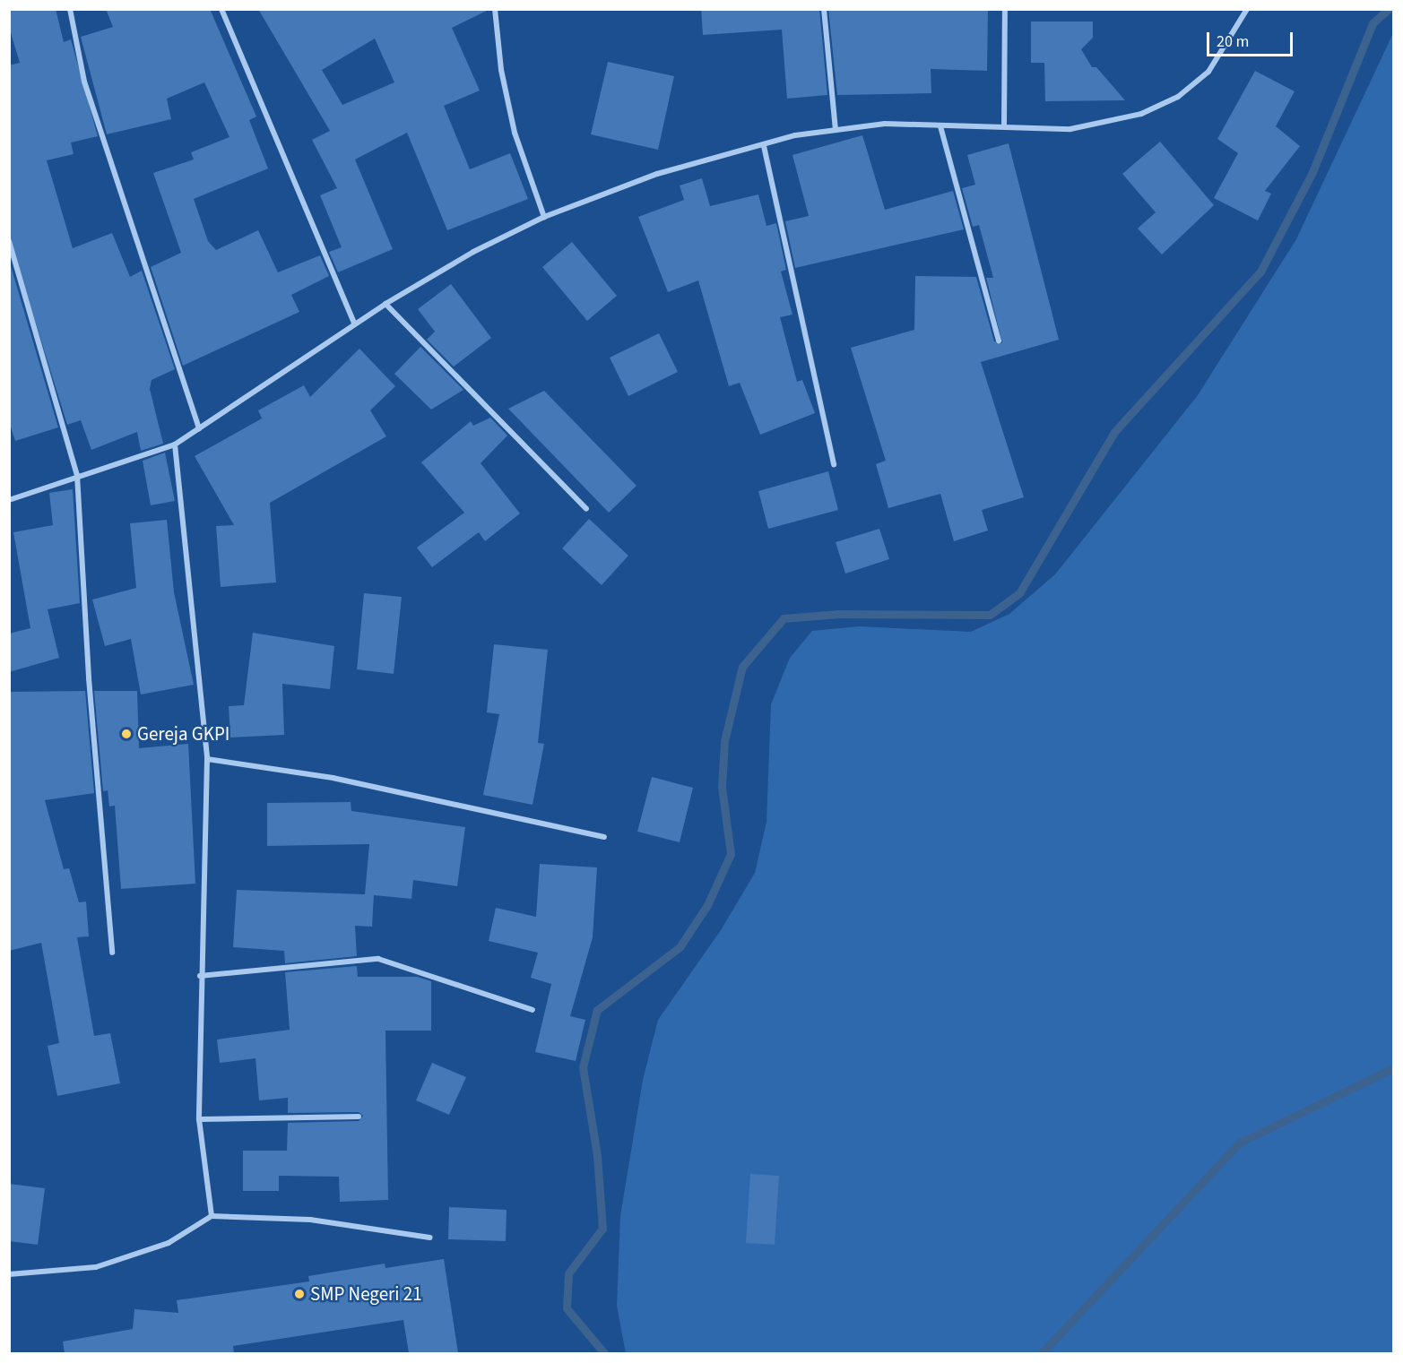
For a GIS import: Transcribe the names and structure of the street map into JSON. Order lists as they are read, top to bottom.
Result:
{
  "places": ["Gereja GKPI", "SMP Negeri 21"],
  "scale_bar": "20 m"
}
